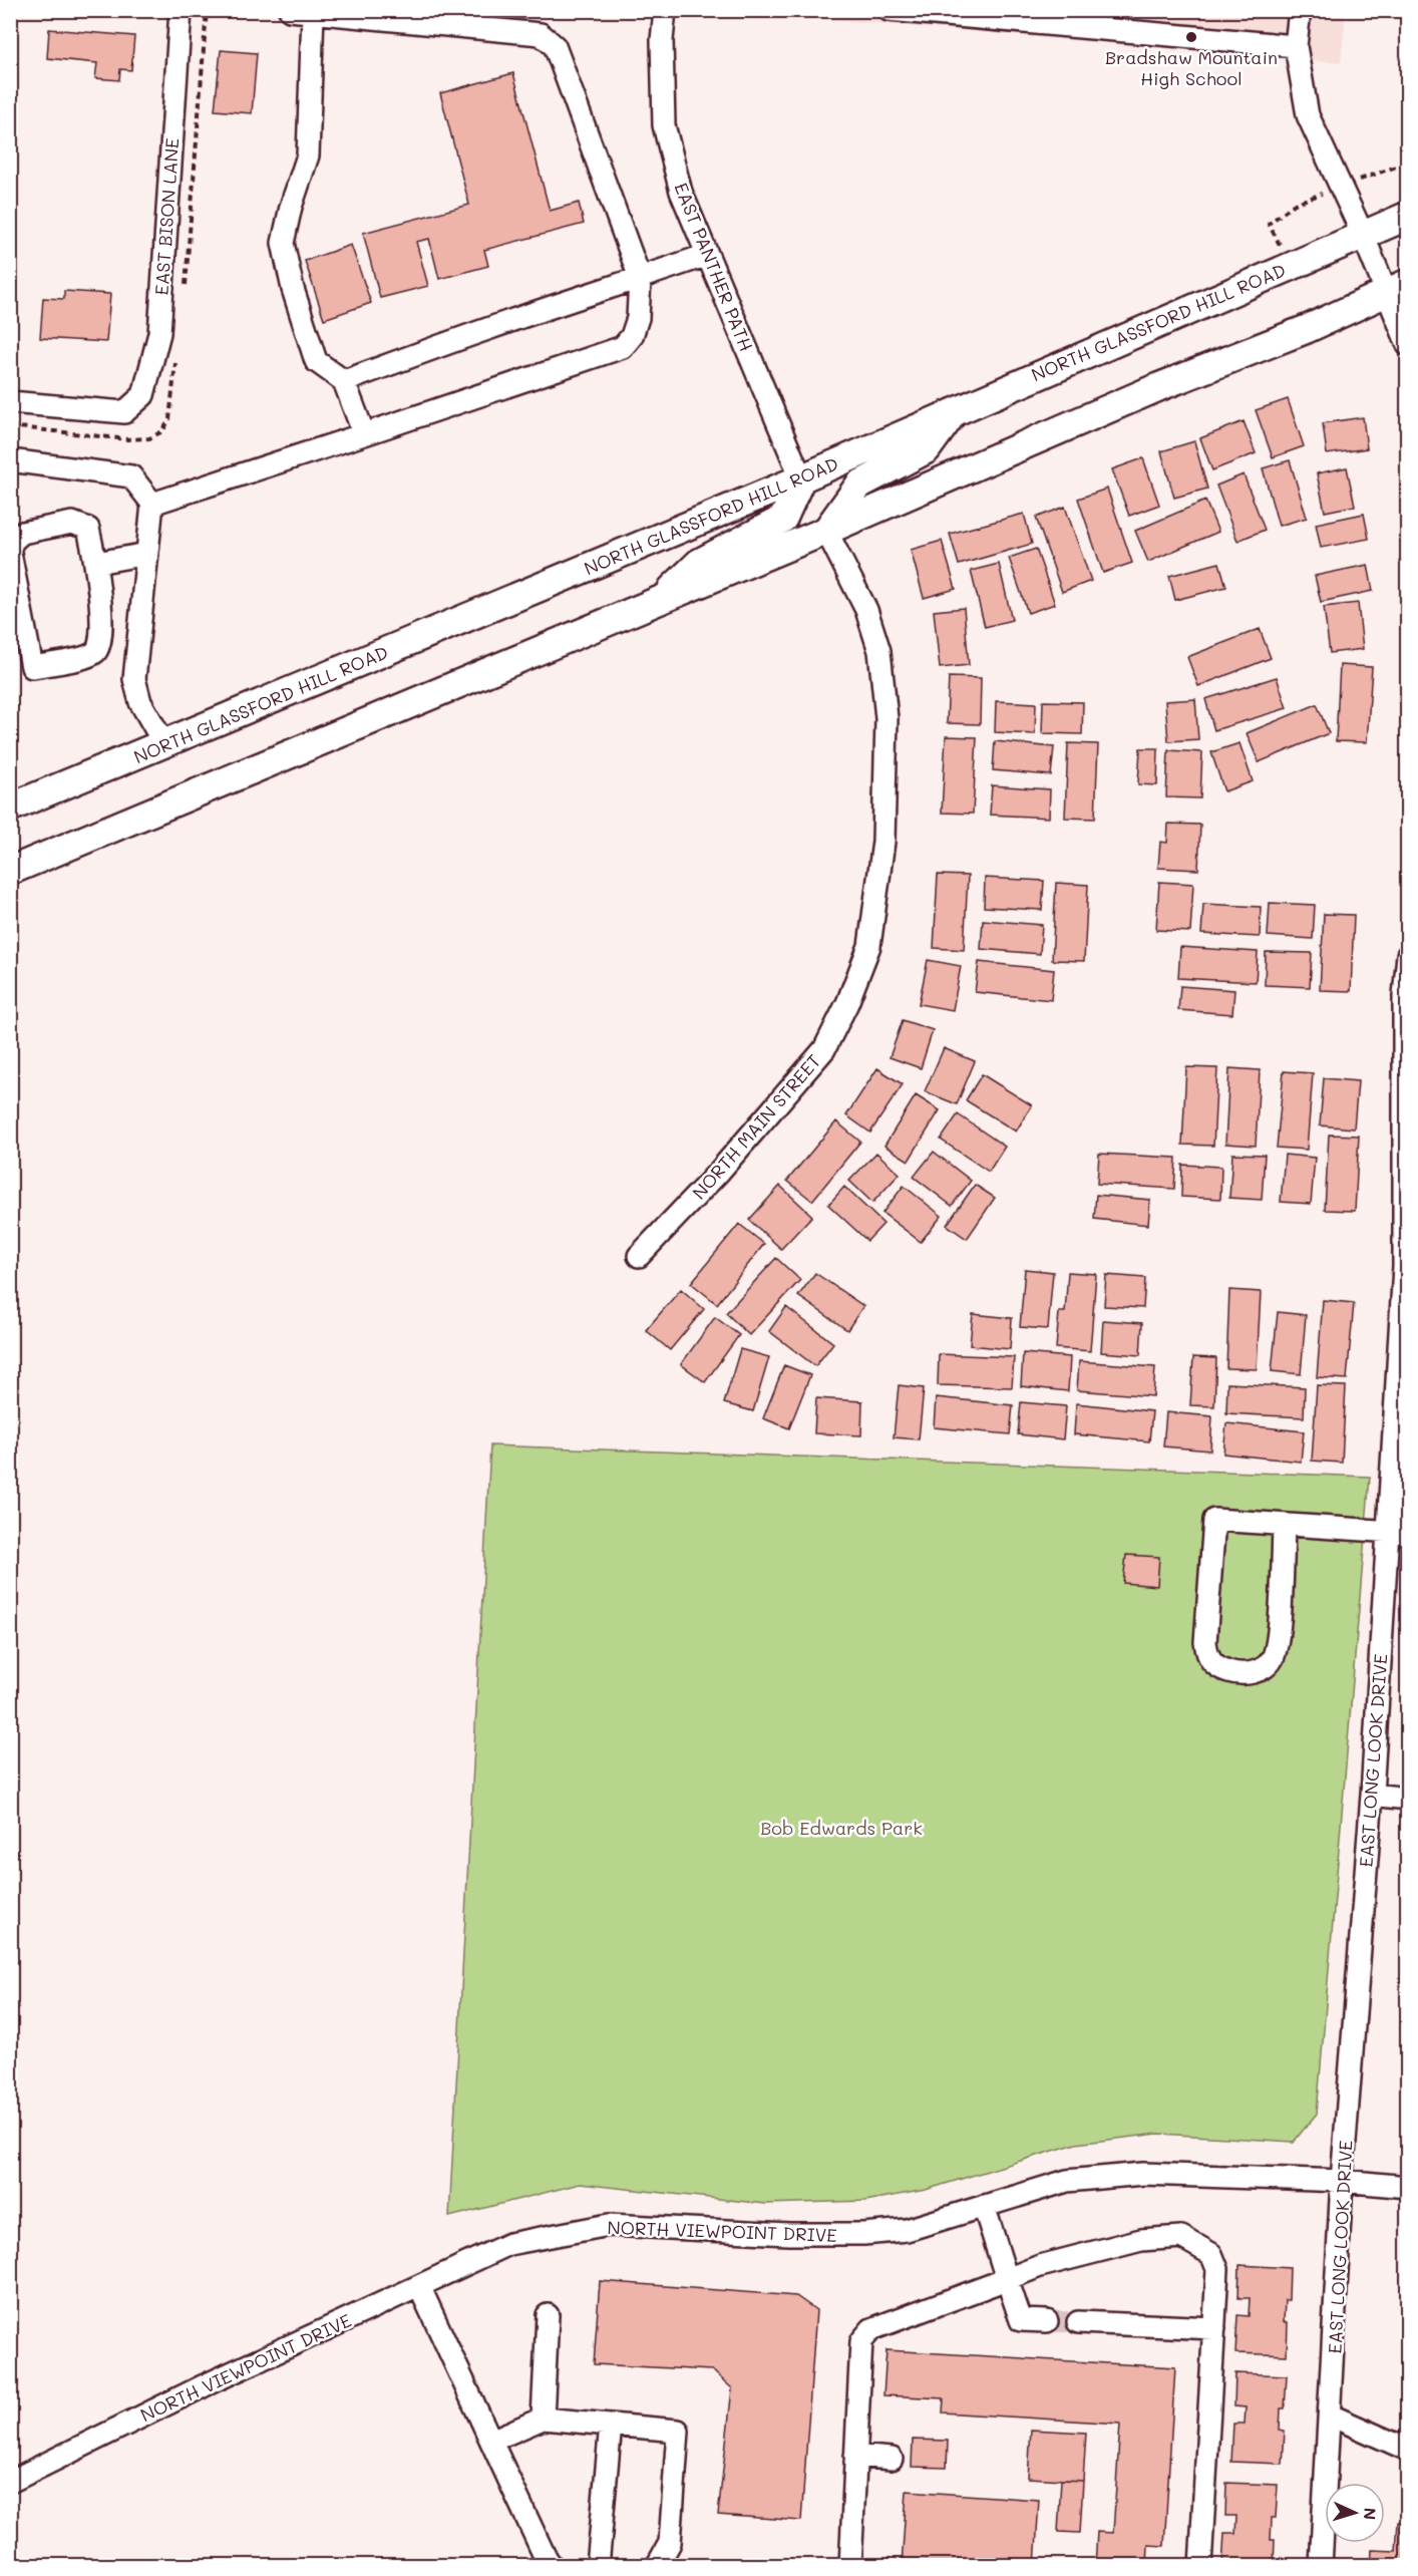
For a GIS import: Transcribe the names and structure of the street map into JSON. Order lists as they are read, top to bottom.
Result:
{
  "streets": {
    "main road": ["NORTH GLASSFORD HILL ROAD"],
    "street": [
      "EAST BISON LANE",
      "EAST PANTHER PATH",
      "NORTH MAIN STREET",
      "EAST LONG LOOK DRIVE",
      "NORTH VIEWPOINT DRIVE"
    ]
  },
  "crossings": [
    ["EAST PANTHER PATH", "NORTH GLASSFORD HILL ROAD"],
    ["EAST LONG LOOK DRIVE", "NORTH VIEWPOINT DRIVE"]
  ],
  "parks": ["Bob Edwards Park"],
  "places": ["Bradshaw Mountain High School"],
  "north": "right"
}
